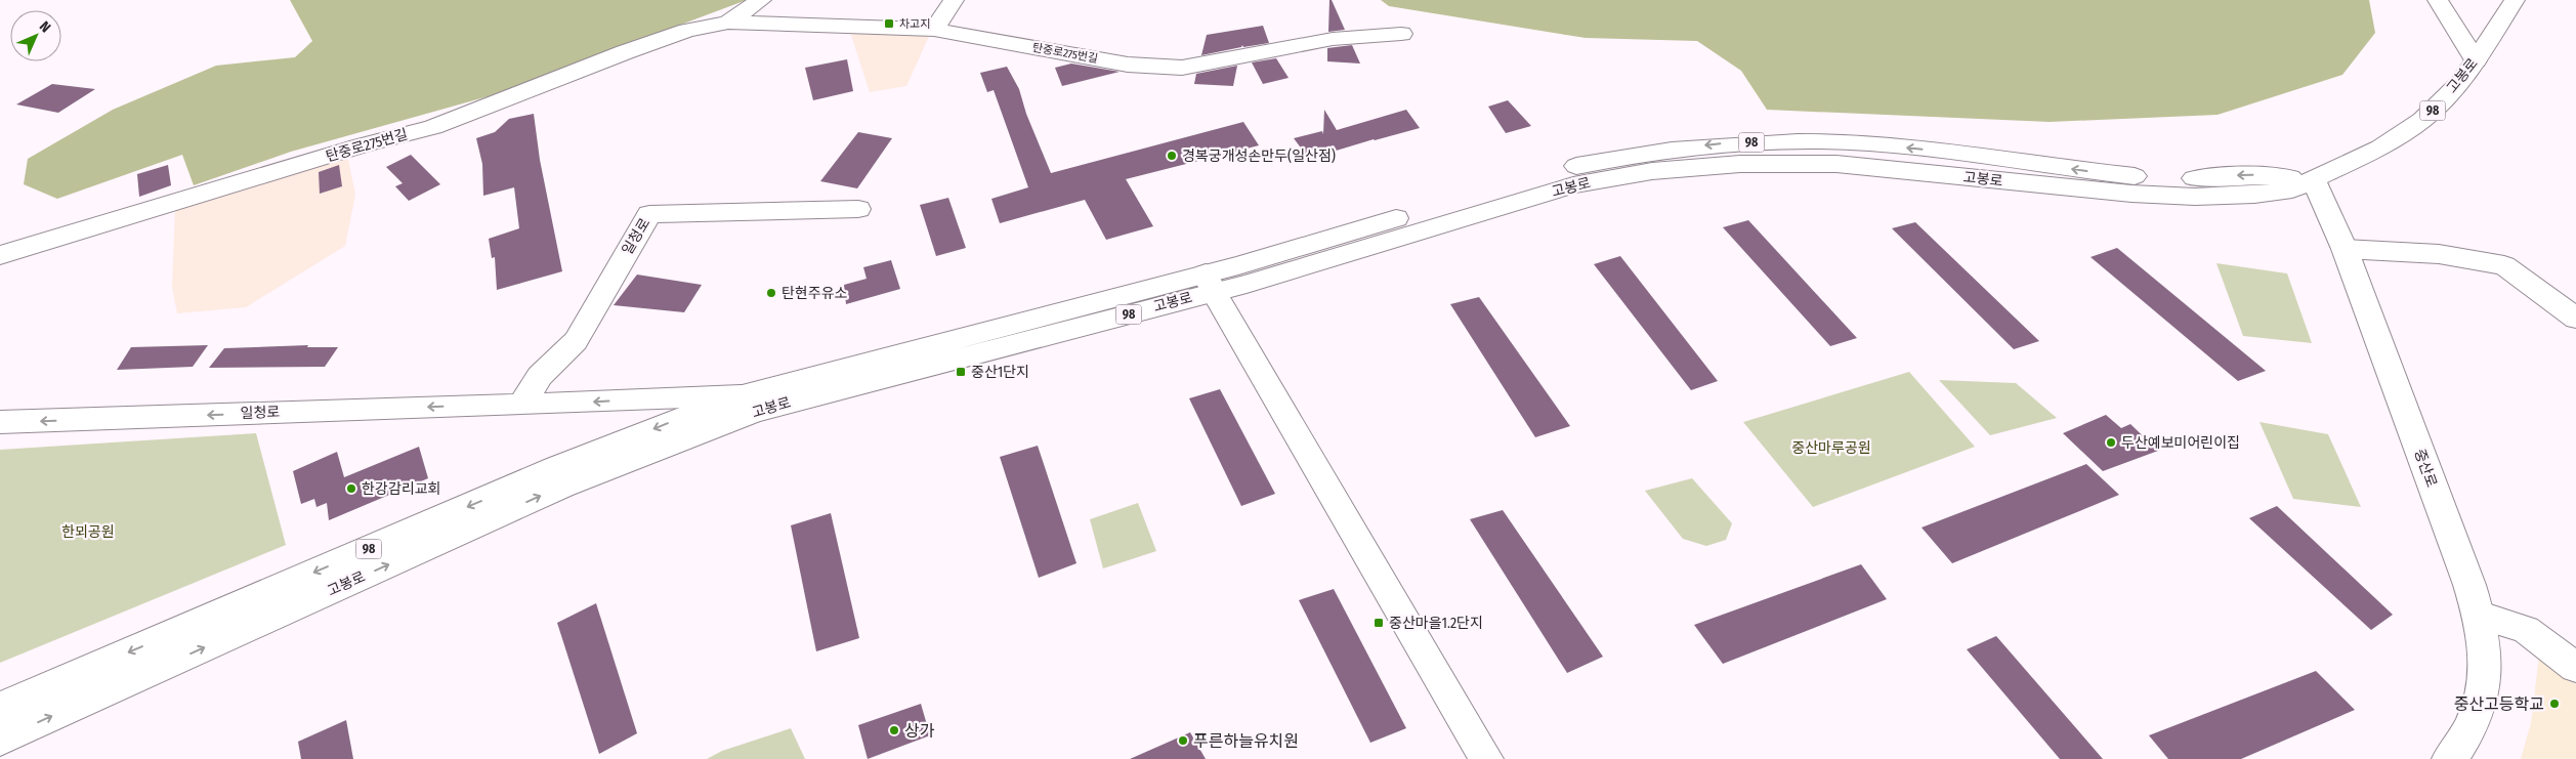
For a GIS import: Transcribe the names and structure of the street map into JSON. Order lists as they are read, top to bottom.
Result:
{
  "streets": {
    "main road": [
      "탄중로275번길",
      "고봉로",
      "98",
      "일청로",
      "중산로"
    ]
  },
  "crossings": [
    ["고봉로", "일청로"],
    ["고봉로", "중산로"]
  ],
  "one_way": ["일청로"],
  "parks": ["중산마루공원", "한뫼공원"],
  "places": {
    "transit": ["차고지", "중산1단지", "중산마을1.2단지"],
    "other": [
      "경복궁개성손만두(일산점)",
      "탄현주유소",
      "두산예보미어린이집",
      "한강감리교회",
      "중산고등학교",
      "상가",
      "푸른하늘유치원"
    ]
  },
  "north": "top right"
}
